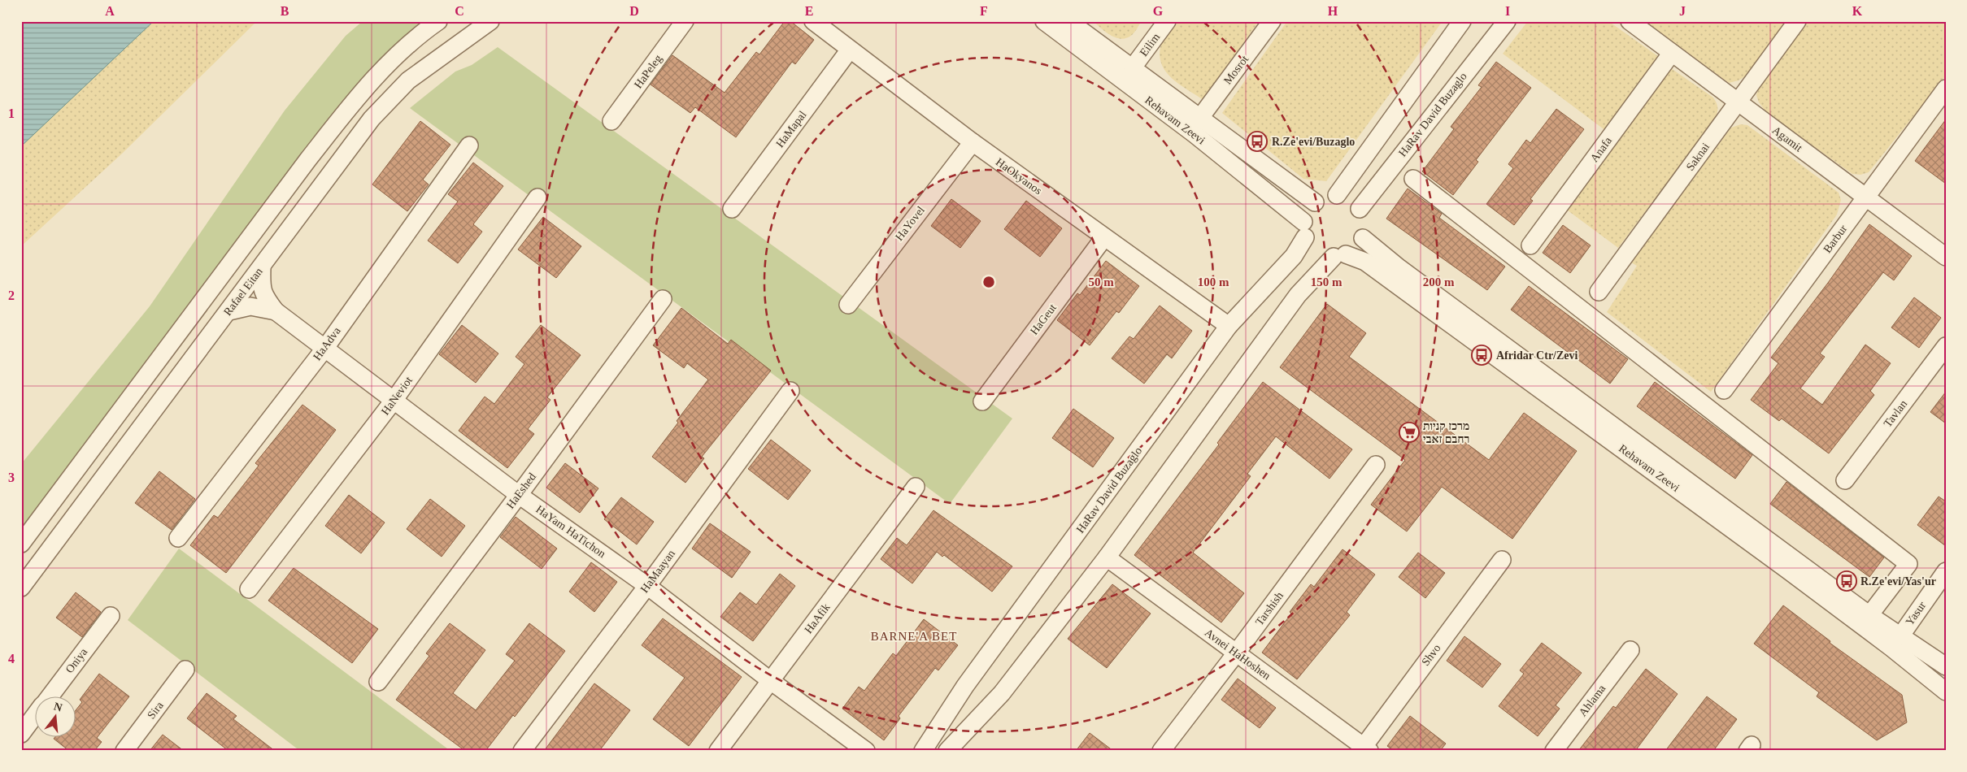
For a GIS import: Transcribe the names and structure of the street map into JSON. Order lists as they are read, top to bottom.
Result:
{
  "streets": {
    "street": [
      "Eilim",
      "Mosrot",
      "HaPeleg",
      "HaRav David Buzaglo",
      "Rehavam Zeevi",
      "HaMapal",
      "Agamit",
      "Anafa",
      "Saknai",
      "HaOkyanos",
      "HaYovel",
      "Barbur",
      "Rafael Eitan",
      "HaGeut",
      "HaAdva",
      "HaNeviot",
      "Tavlan",
      "HaEshed",
      "HaYam HaTichon",
      "HaMaayan",
      "Tarshish",
      "Yasur",
      "HaAfik",
      "Avnei HaHoshen",
      "Shvo",
      "Oniya",
      "Ahlama",
      "Sira"
    ]
  },
  "crossings": [
    ["Eilim", "Rehavam Zeevi"],
    ["Mosrot", "Rehavam Zeevi"],
    ["HaRav David Buzaglo", "Rehavam Zeevi"],
    ["HaRav David Buzaglo", "HaOkyanos"],
    ["Rehavam Zeevi", "Yasur"],
    ["HaMapal", "HaOkyanos"],
    ["Agamit", "Anafa"],
    ["Agamit", "Saknai"],
    ["Agamit", "Barbur"],
    ["HaOkyanos", "HaYovel"],
    ["HaOkyanos", "HaGeut"],
    ["Rafael Eitan", "HaYam HaTichon"],
    ["HaAdva", "HaYam HaTichon"],
    ["HaNeviot", "HaYam HaTichon"],
    ["HaEshed", "HaYam HaTichon"],
    ["HaYam HaTichon", "HaMaayan"],
    ["HaYam HaTichon", "HaAfik"],
    ["Tarshish", "Avnei HaHoshen"],
    ["Avnei HaHoshen", "Shvo"]
  ],
  "districts": ["BARNE'A BET"],
  "places": {
    "bus stop": ["R.Ze'evi/Buzaglo", "Afridar Ctr/Zevi", "R.Ze'evi/Yas'ur"],
    "supermarket": ["מרכז קניות רחבם זאבי"]
  },
  "north": "top",
  "grid": {
    "columns": [
      "A",
      "B",
      "C",
      "D",
      "E",
      "F",
      "G",
      "H",
      "I",
      "J",
      "K"
    ],
    "rows": [
      "1",
      "2",
      "3",
      "4"
    ]
  },
  "rings": [
    "50 m",
    "100 m",
    "150 m",
    "200 m"
  ]
}
